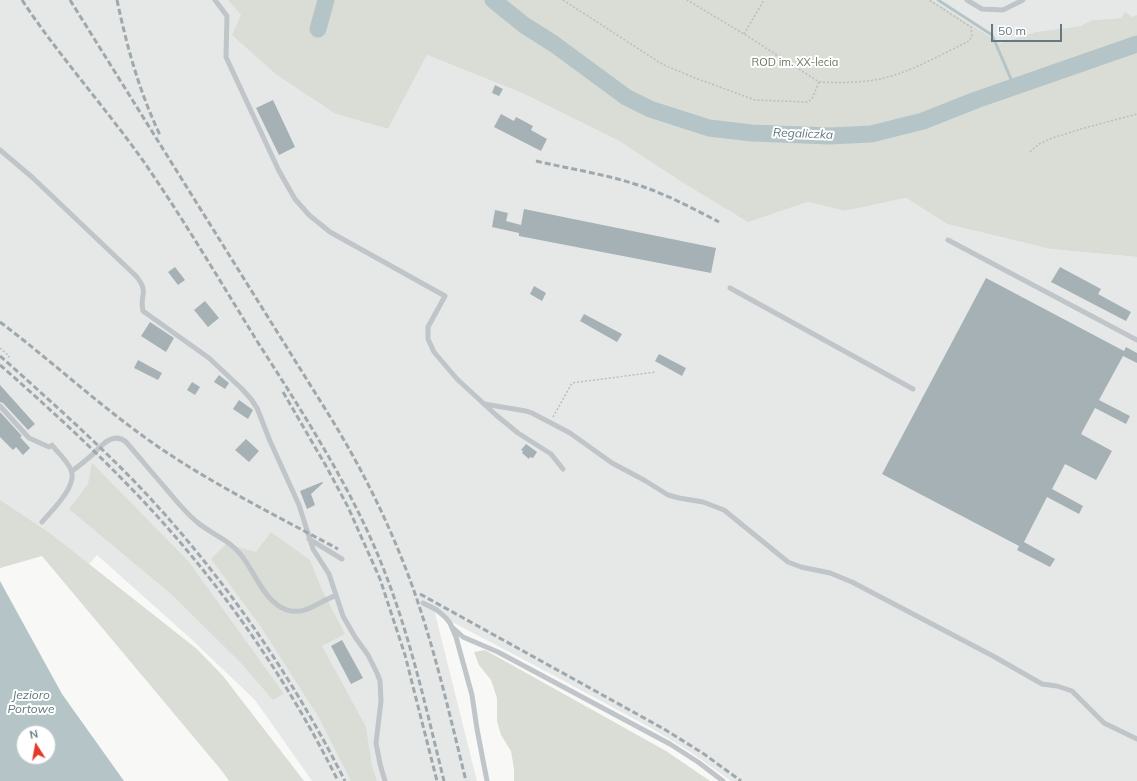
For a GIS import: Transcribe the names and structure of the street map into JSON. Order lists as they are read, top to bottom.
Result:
{
  "water": ["Regaliczka", "Jezioro Portowe"],
  "parks": ["ROD im. XX-lecia"],
  "scale_bar": "50 m",
  "north": "top"
}
